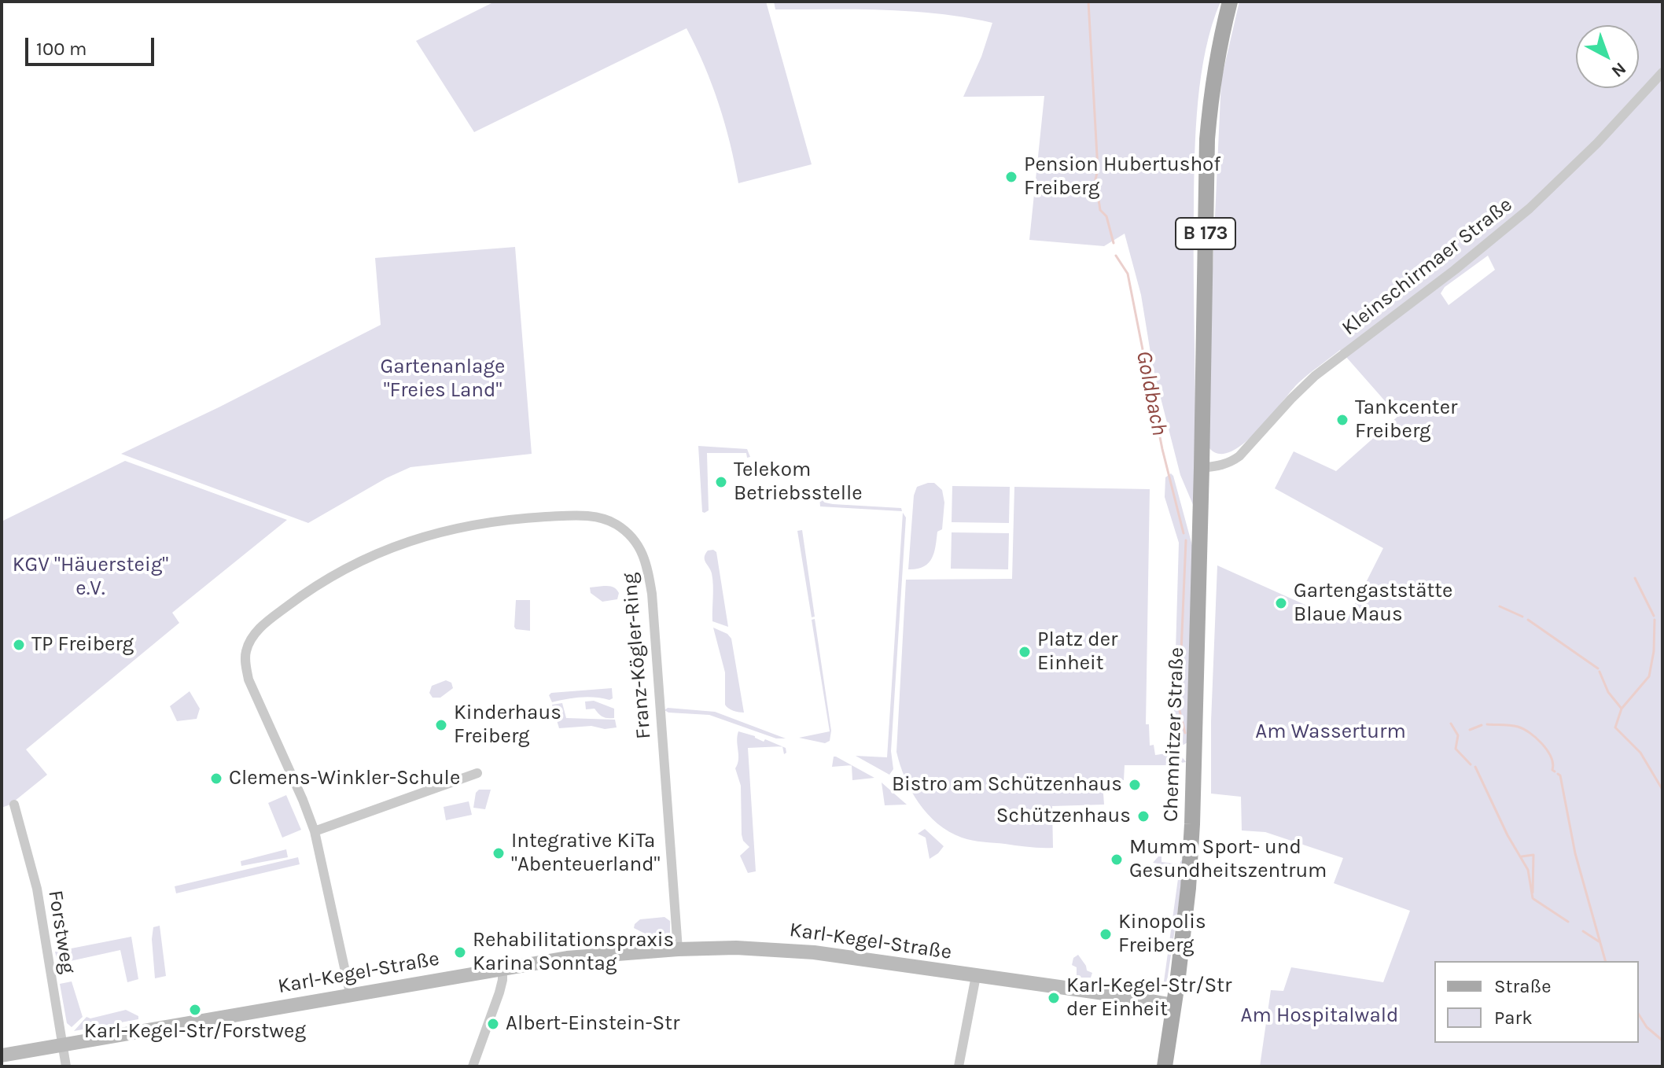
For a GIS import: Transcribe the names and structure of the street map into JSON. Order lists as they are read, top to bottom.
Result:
{
  "streets": {
    "main road": ["B 173", "Chemnitzer Straße"],
    "street": [
      "Kleinschirmaer Straße",
      "Franz-Kögler-Ring",
      "Forstweg",
      "Karl-Kegel-Straße"
    ]
  },
  "crossings": [
    ["B 173", "Kleinschirmaer Straße"],
    ["B 173", "Chemnitzer Straße"],
    ["Kleinschirmaer Straße", "Chemnitzer Straße"],
    ["Franz-Kögler-Ring", "Karl-Kegel-Straße"],
    ["Chemnitzer Straße", "Karl-Kegel-Straße"],
    ["Forstweg", "Karl-Kegel-Straße"]
  ],
  "water": ["Goldbach"],
  "parks": [
    "Gartenanlage \"Freies Land\"",
    "KGV \"Häuersteig\" e.V.",
    "Am Wasserturm",
    "Am Hospitalwald"
  ],
  "places": [
    "Pension Hubertushof Freiberg",
    "Tankcenter Freiberg",
    "Telekom Betriebsstelle",
    "Gartengaststätte Blaue Maus",
    "TP Freiberg",
    "Platz der Einheit",
    "Kinderhaus Freiberg",
    "Clemens-Winkler-Schule",
    "Bistro am Schützenhaus",
    "Schützenhaus",
    "Integrative KiTa \"Abenteuerland\"",
    "Mumm Sport- und Gesundheitszentrum",
    "Kinopolis Freiberg",
    "Rehabilitationspraxis Karina Sonntag",
    "Karl-Kegel-Str/Str der Einheit",
    "Karl-Kegel-Str/Forstweg",
    "Albert-Einstein-Str"
  ],
  "legend": ["Straße", "Park"],
  "scale_bar": "100 m",
  "north": "bottom right"
}
